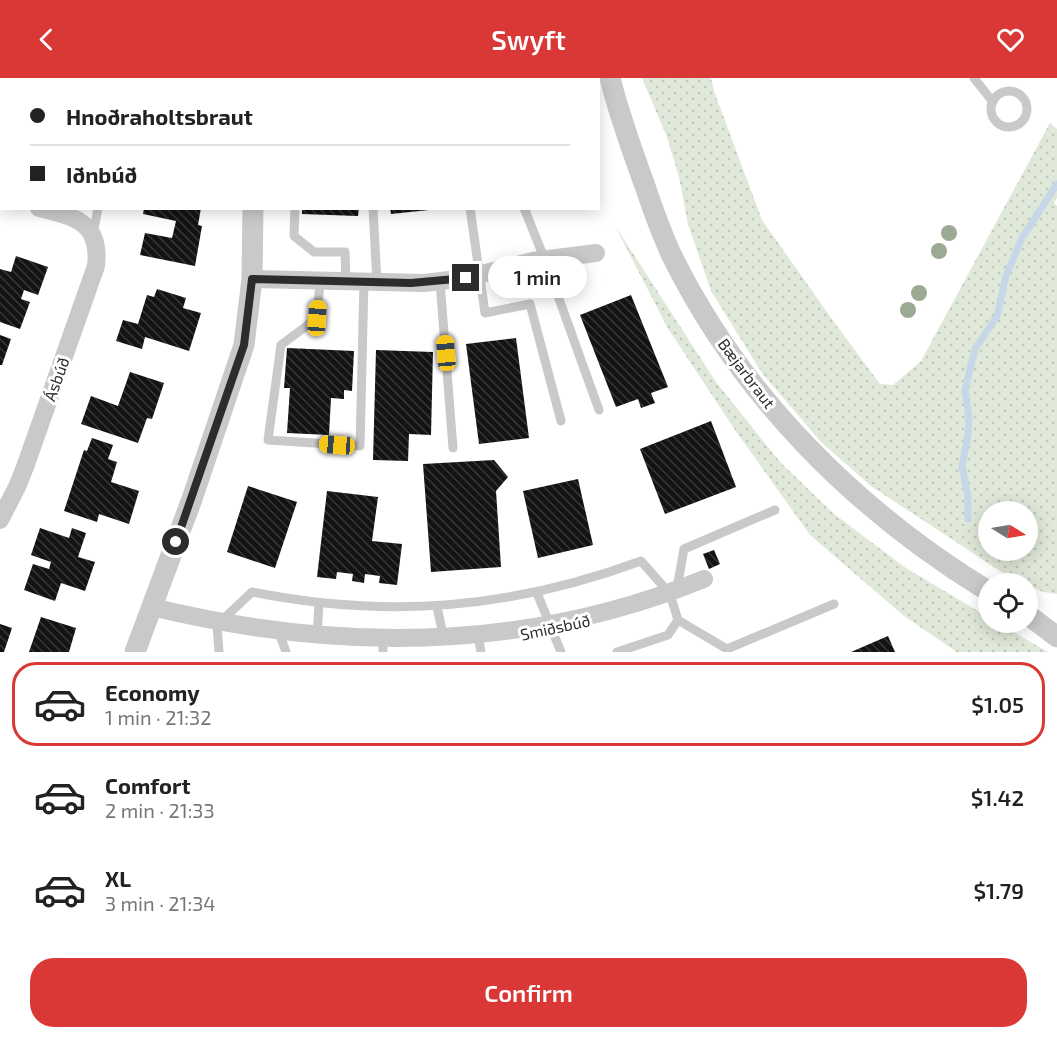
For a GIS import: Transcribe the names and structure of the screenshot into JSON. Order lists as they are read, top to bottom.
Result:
{
  "streets": {
    "street": ["Bæjarbraut", "Ásbúð", "Smiðsbúð"]
  },
  "north": "right",
  "page": {
    "header": "Swyft",
    "banner": ["Hnoðraholtsbraut", "Iðnbúð"],
    "bubble": "1 min",
    "list": [
      {
        "name": "Economy",
        "note": "1 min · 21:32",
        "value": "$1.05"
      },
      {
        "name": "Comfort",
        "note": "2 min · 21:33",
        "value": "$1.42"
      },
      {
        "name": "XL",
        "note": "3 min · 21:34",
        "value": "$1.79"
      }
    ],
    "buttons": "Confirm"
  }
}
